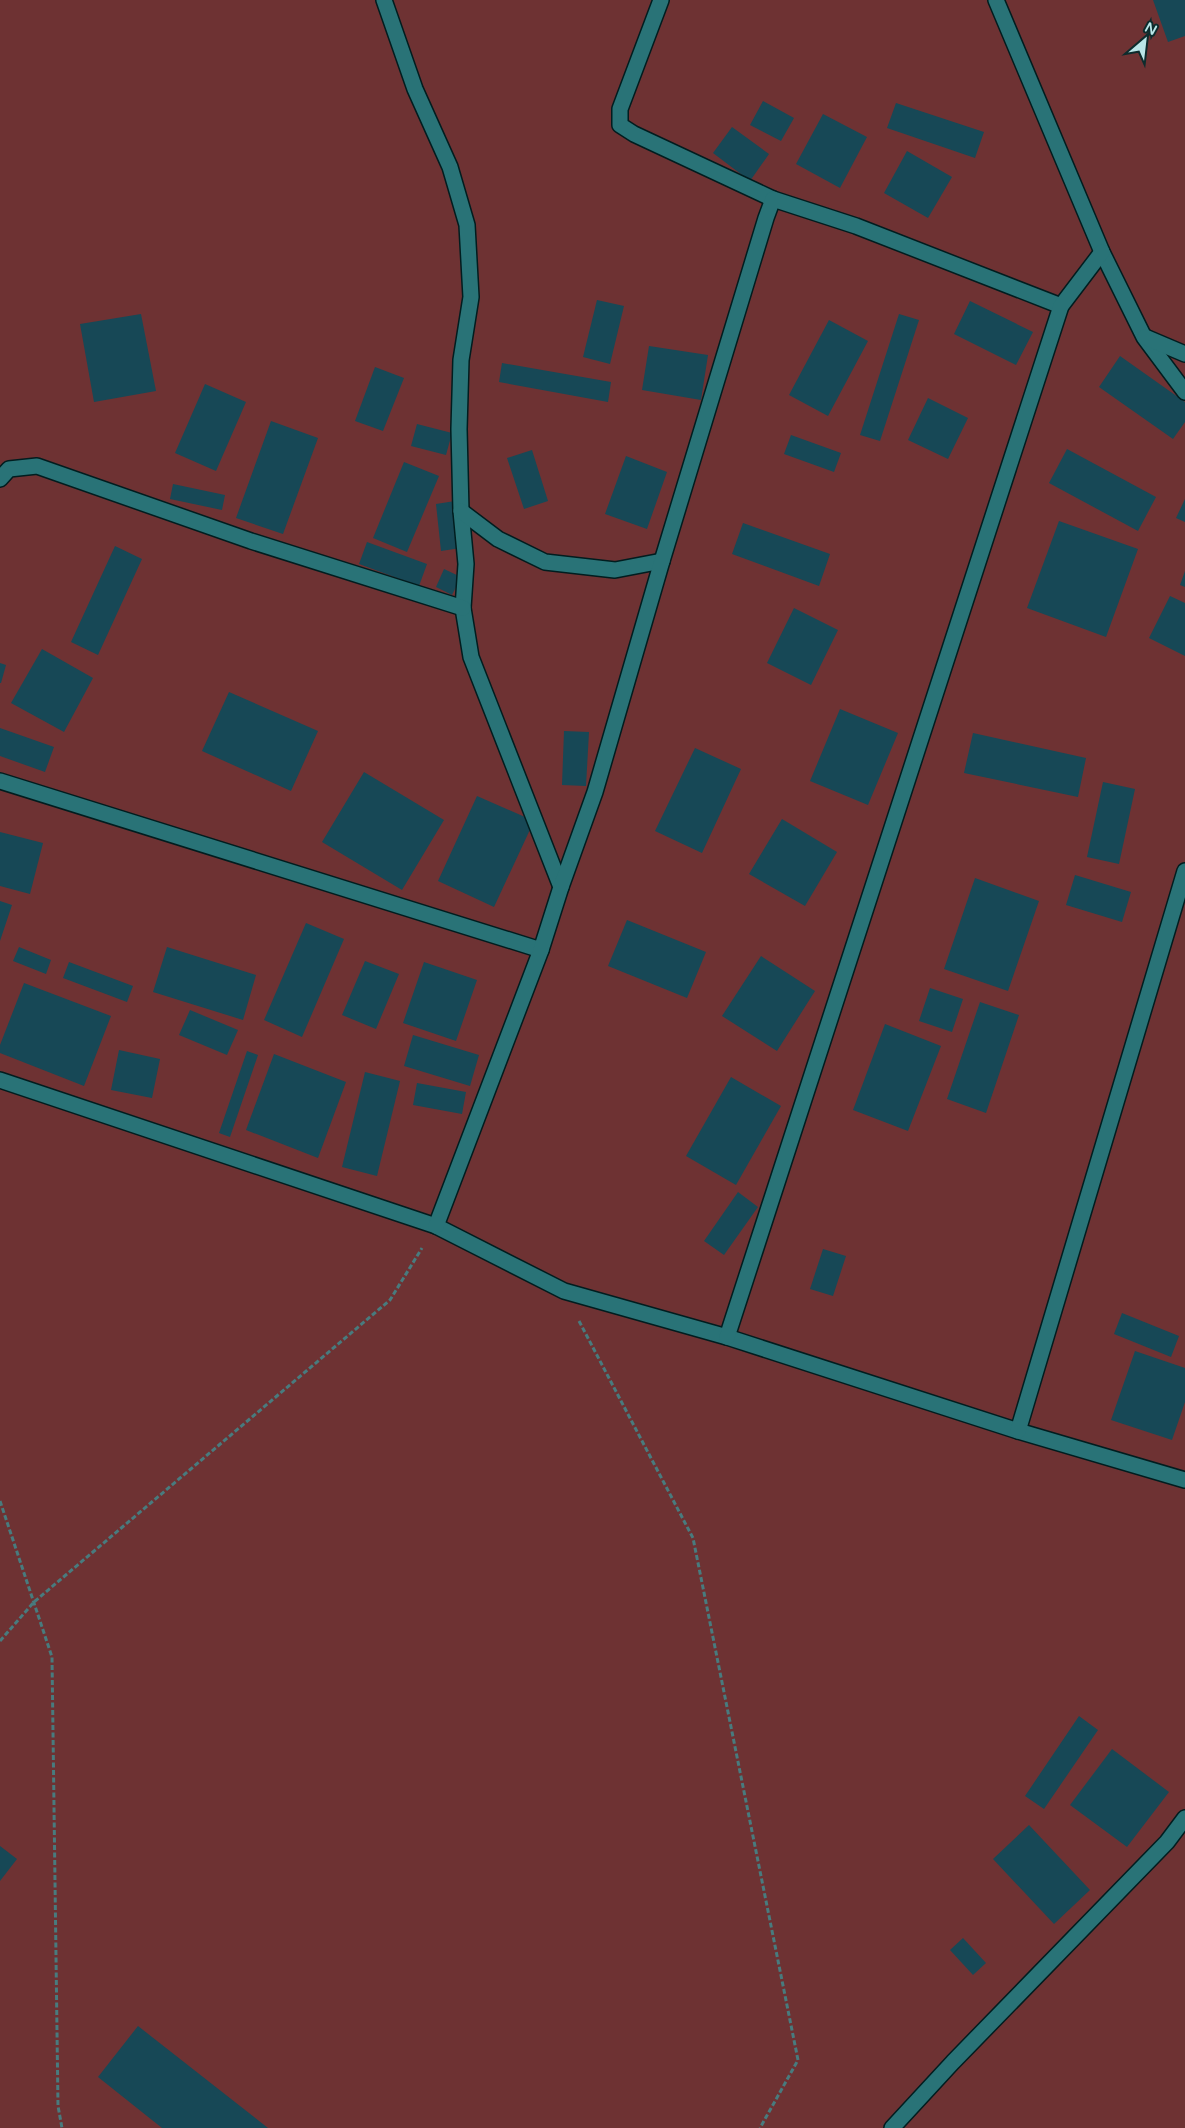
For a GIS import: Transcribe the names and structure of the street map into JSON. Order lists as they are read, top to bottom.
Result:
{
  "north": "top right"
}
